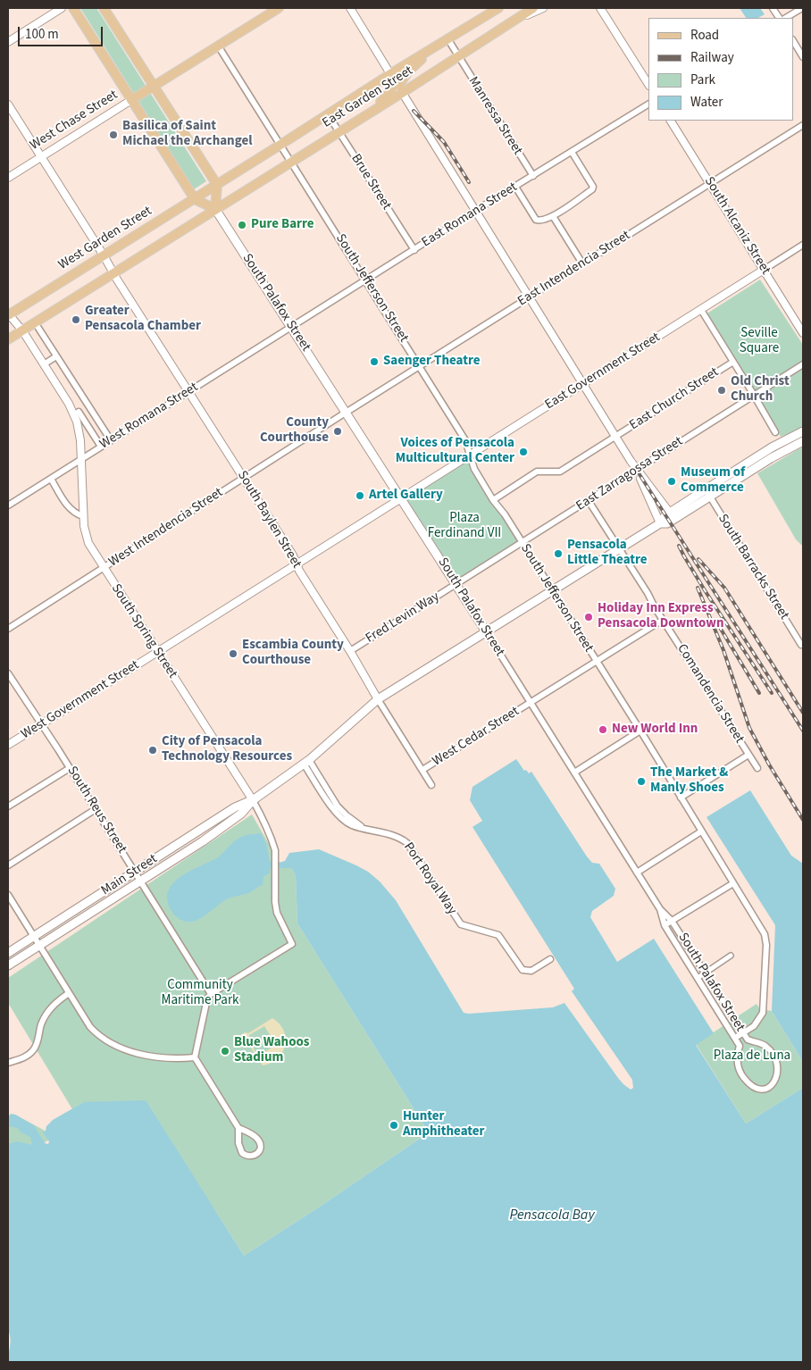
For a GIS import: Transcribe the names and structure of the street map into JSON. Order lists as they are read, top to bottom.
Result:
{
  "streets": {
    "main road": [
      "East Garden Street",
      "West Chase Street",
      "West Garden Street",
      "South Palafox Street",
      "Main Street"
    ],
    "street": [
      "Manressa Street",
      "Brue Street",
      "East Romana Street",
      "South Alcaniz Street",
      "East Intendencia Street",
      "South Jefferson Street",
      "East Government Street",
      "East Church Street",
      "West Romana Street",
      "East Zarragossa Street",
      "South Baylen Street",
      "West Intendencia Street",
      "South Barracks Street",
      "Fred Levin Way",
      "South Spring Street",
      "Comandencia Street",
      "West Government Street",
      "West Cedar Street",
      "South Reus Street",
      "Port Royal Way"
    ]
  },
  "crossings": [
    ["East Garden Street", "Manressa Street"],
    ["East Garden Street", "Brue Street"],
    ["East Garden Street", "West Garden Street"],
    ["East Garden Street", "South Jefferson Street"],
    ["East Garden Street", "South Palafox Street"],
    ["Manressa Street", "East Romana Street"],
    ["West Chase Street", "South Jefferson Street"],
    ["West Chase Street", "South Baylen Street"],
    ["Brue Street", "East Romana Street"],
    ["East Romana Street", "South Jefferson Street"],
    ["East Romana Street", "South Palafox Street"],
    ["East Romana Street", "West Romana Street"],
    ["South Alcaniz Street", "East Intendencia Street"],
    ["South Alcaniz Street", "East Government Street"],
    ["West Garden Street", "South Baylen Street"],
    ["West Garden Street", "South Spring Street"],
    ["East Intendencia Street", "South Jefferson Street"],
    ["East Intendencia Street", "South Palafox Street"],
    ["East Intendencia Street", "West Intendencia Street"],
    ["South Jefferson Street", "South Palafox Street"],
    ["South Jefferson Street", "East Government Street"],
    ["South Jefferson Street", "East Church Street"],
    ["South Jefferson Street", "East Zarragossa Street"],
    ["South Jefferson Street", "West Cedar Street"],
    ["South Palafox Street", "East Government Street"],
    ["South Palafox Street", "West Romana Street"],
    ["South Palafox Street", "East Zarragossa Street"],
    ["South Palafox Street", "West Intendencia Street"],
    ["South Palafox Street", "Fred Levin Way"],
    ["South Palafox Street", "West Government Street"],
    ["South Palafox Street", "West Cedar Street"],
    ["East Government Street", "West Government Street"],
    ["West Romana Street", "South Baylen Street"],
    ["West Romana Street", "South Spring Street"],
    ["East Zarragossa Street", "Fred Levin Way"],
    ["East Zarragossa Street", "Comandencia Street"],
    ["South Baylen Street", "West Intendencia Street"],
    ["South Baylen Street", "Fred Levin Way"],
    ["South Baylen Street", "West Government Street"],
    ["South Baylen Street", "West Cedar Street"],
    ["West Intendencia Street", "South Spring Street"],
    ["South Spring Street", "West Government Street"],
    ["South Spring Street", "South Reus Street"],
    ["South Spring Street", "Main Street"],
    ["Comandencia Street", "West Cedar Street"],
    ["West Government Street", "South Reus Street"],
    ["South Reus Street", "Main Street"]
  ],
  "water": ["Pensacola Bay"],
  "parks": [
    "Seville Square",
    "Plaza Ferdinand VII",
    "Community Maritime Park",
    "Plaza de Luna"
  ],
  "places": [
    "Basilica of Saint Michael the Archangel",
    "Pure Barre",
    "Greater Pensacola Chamber",
    "Saenger Theatre",
    "Old Christ Church",
    "County Courthouse",
    "Voices of Pensacola Multicultural Center",
    "Museum of Commerce",
    "Artel Gallery",
    "Pensacola Little Theatre",
    "Holiday Inn Express Pensacola Downtown",
    "Escambia County Courthouse",
    "New World Inn",
    "City of Pensacola Technology Resources",
    "The Market & Manly Shoes",
    "Blue Wahoos Stadium",
    "Hunter Amphitheater"
  ],
  "legend": [
    "Road",
    "Railway",
    "Park",
    "Water"
  ],
  "scale_bar": "100 m"
}
